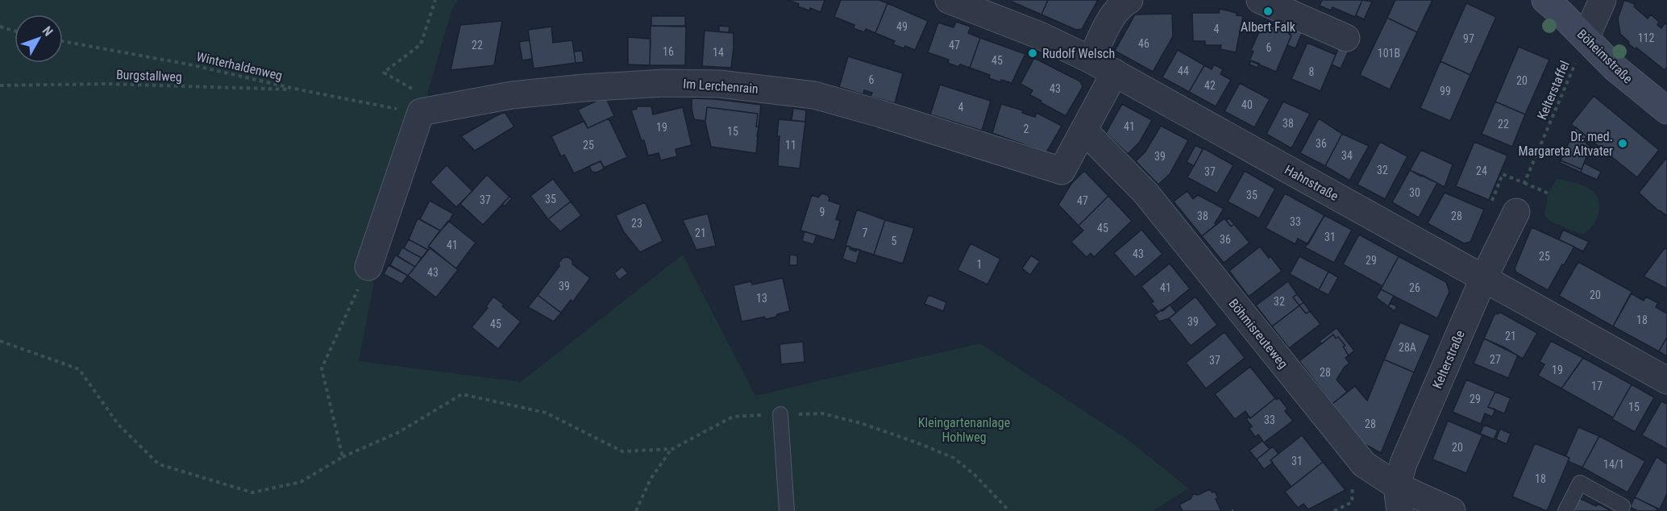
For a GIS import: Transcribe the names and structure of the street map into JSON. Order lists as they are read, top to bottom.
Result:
{
  "streets": {
    "street": [
      "Böheimstraße",
      "Im Lerchenrain",
      "Hahnstraße",
      "Böhmisreuteweg",
      "Kelterstraße"
    ],
    "path": ["Winterhaldenweg", "Burgstallweg", "Kelterstaffel"]
  },
  "crossings": [
    ["Böheimstraße", "Kelterstaffel"],
    ["Winterhaldenweg", "Burgstallweg"],
    ["Winterhaldenweg", "Im Lerchenrain"],
    ["Im Lerchenrain", "Hahnstraße"],
    ["Im Lerchenrain", "Böhmisreuteweg"],
    ["Hahnstraße", "Kelterstraße"],
    ["Böhmisreuteweg", "Kelterstraße"]
  ],
  "parks": ["Kleingartenanlage Hohlweg"],
  "places": ["Albert Falk", "Rudolf Welsch", "Dr. med. Margareta Altvater"],
  "house_numbers": [
    "49",
    "4",
    "112",
    "97",
    "46",
    "22",
    "47",
    "6",
    "16",
    "14",
    "101B",
    "45",
    "44",
    "8",
    "6",
    "20",
    "42",
    "43",
    "99",
    "40",
    "4",
    "38",
    "22",
    "41",
    "19",
    "2",
    "15",
    "36",
    "25",
    "11",
    "34",
    "39",
    "32",
    "24",
    "37",
    "30",
    "35",
    "35",
    "37",
    "47",
    "9",
    "38",
    "28",
    "33",
    "23",
    "45",
    "21",
    "7",
    "31",
    "36",
    "5",
    "41",
    "43",
    "25",
    "29",
    "1",
    "43",
    "39",
    "41",
    "26",
    "20",
    "13",
    "32",
    "18",
    "39",
    "45",
    "21",
    "28A",
    "27",
    "37",
    "19",
    "28",
    "17",
    "29",
    "15",
    "33",
    "28",
    "20",
    "31",
    "14/1",
    "18"
  ],
  "north": "top right"
}
